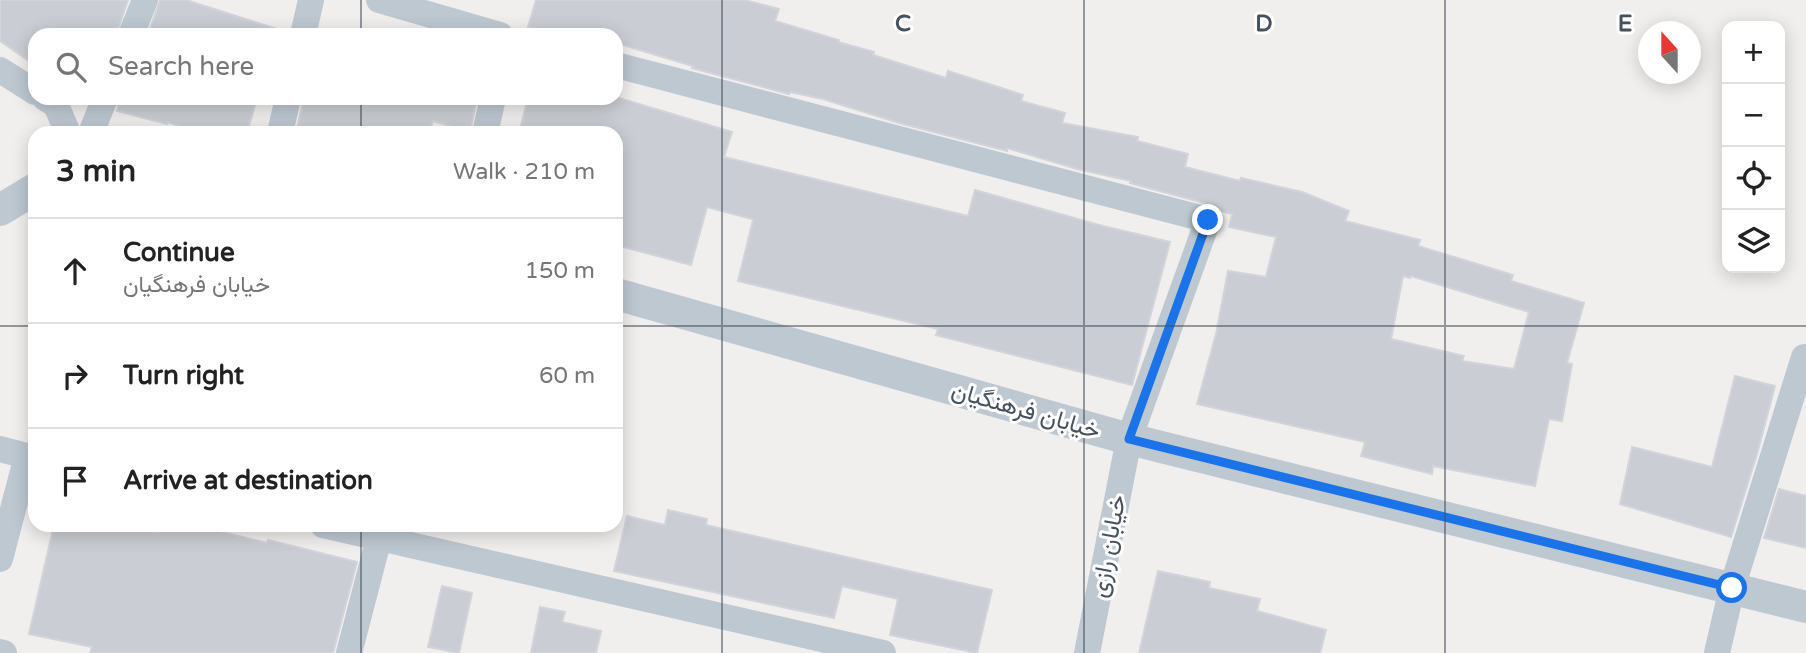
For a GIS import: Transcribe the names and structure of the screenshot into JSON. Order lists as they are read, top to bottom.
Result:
{
  "streets": {
    "street": ["خیابان فرهنگیان", "خیابان رازی"]
  },
  "crossings": [
    ["خیابان فرهنگیان", "خیابان رازی"]
  ],
  "north": "top",
  "page": {
    "map_buttons": ["+", "−"],
    "search": "Search here",
    "heading": ["3 min", "Walk · 210 m"],
    "list": [
      ["Continue", "خیابان فرهنگیان", "150 m"],
      ["Turn right", "60 m"],
      "Arrive at destination"
    ]
  },
  "grid": {
    "columns": ["C", "D", "E"]
  }
}
